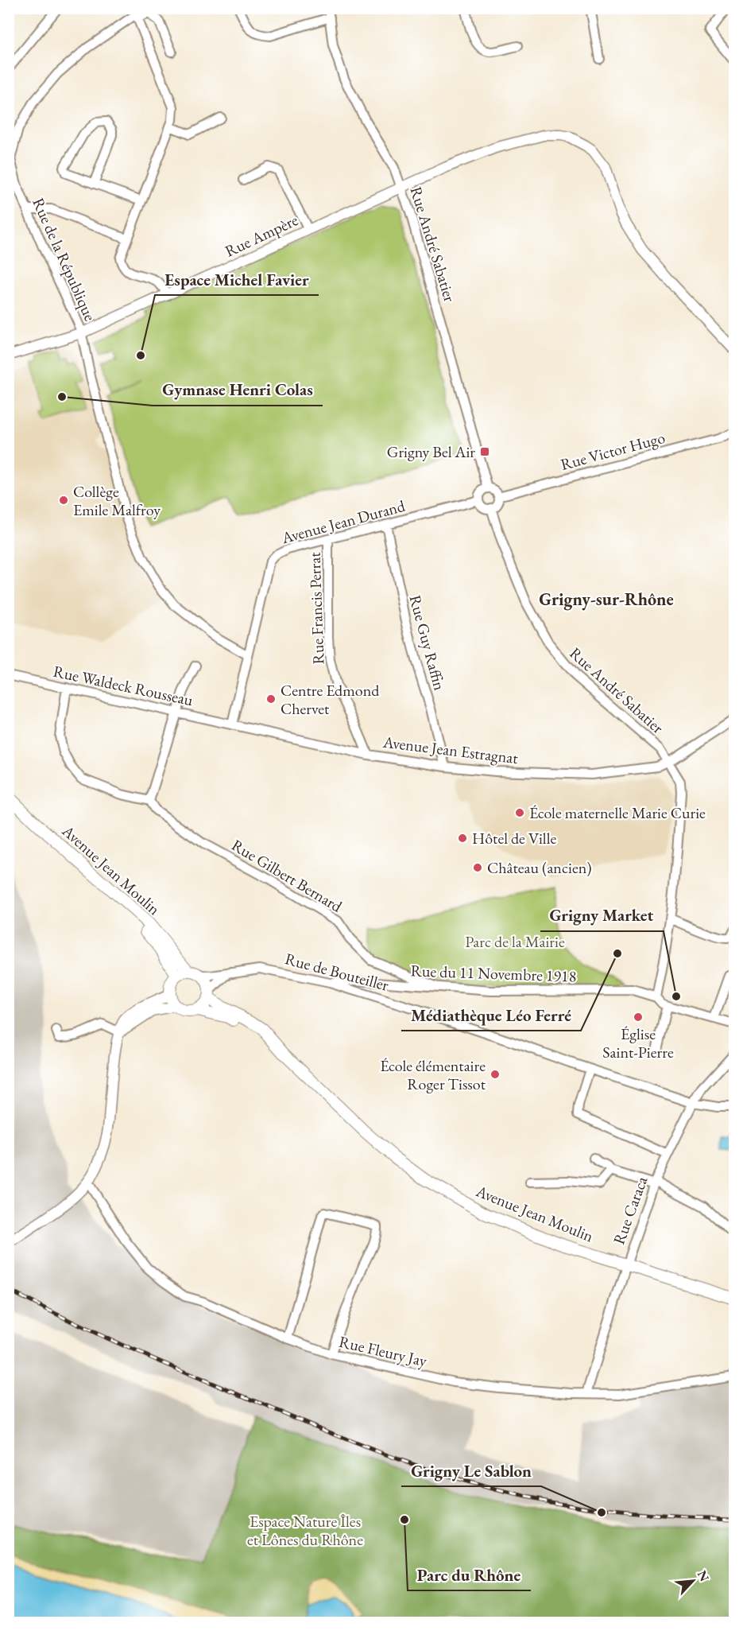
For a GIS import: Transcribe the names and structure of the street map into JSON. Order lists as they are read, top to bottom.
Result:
{
  "streets": {
    "main road": ["Avenue Jean Moulin"],
    "street": [
      "Rue Ampère",
      "Rue André Sabatier",
      "Rue de la République",
      "Rue Victor Hugo",
      "Avenue Jean Durand",
      "Rue Francis Perrat",
      "Rue Guy Raffin",
      "Rue Waldeck Rousseau",
      "Avenue Jean Estragnat",
      "Rue Gilbert Bernard",
      "Rue de Bouteiller",
      "Rue du 11 Novembre 1918",
      "Rue Caraca",
      "Rue Fleury Jay"
    ]
  },
  "crossings": [
    ["Rue Ampère", "Rue André Sabatier"],
    ["Rue Ampère", "Rue de la République"],
    ["Rue André Sabatier", "Rue Victor Hugo"],
    ["Rue André Sabatier", "Avenue Jean Durand"],
    ["Rue André Sabatier", "Avenue Jean Estragnat"],
    ["Rue André Sabatier", "Rue du 11 Novembre 1918"],
    ["Rue de la République", "Avenue Jean Durand"],
    ["Rue Victor Hugo", "Avenue Jean Durand"],
    ["Avenue Jean Durand", "Rue Francis Perrat"],
    ["Avenue Jean Durand", "Rue Guy Raffin"],
    ["Avenue Jean Durand", "Rue Waldeck Rousseau"],
    ["Avenue Jean Durand", "Avenue Jean Estragnat"],
    ["Rue Francis Perrat", "Avenue Jean Estragnat"],
    ["Rue Guy Raffin", "Avenue Jean Estragnat"],
    ["Rue Waldeck Rousseau", "Avenue Jean Estragnat"],
    ["Avenue Jean Moulin", "Rue de Bouteiller"],
    ["Avenue Jean Moulin", "Rue Caraca"],
    ["Rue Gilbert Bernard", "Rue du 11 Novembre 1918"],
    ["Rue de Bouteiller", "Rue du 11 Novembre 1918"],
    ["Rue de Bouteiller", "Rue Caraca"],
    ["Rue Caraca", "Rue Fleury Jay"]
  ],
  "districts": ["Grigny-sur-Rhône"],
  "parks": ["Parc de la Mairie", "Espace Nature Îles et Lônes du Rhône"],
  "places": {
    "other": [
      "Espace Michel Favier",
      "Gymnase Henri Colas",
      "Collège Emile Malfroy",
      "Centre Edmond Chervet",
      "École maternelle Marie Curie",
      "Hôtel de Ville",
      "Château (ancien)",
      "Médiathèque Léo Ferré",
      "Grigny Market",
      "Église Saint-Pierre",
      "École élémentaire Roger Tissot",
      "Grigny Le Sablon",
      "Parc du Rhône"
    ],
    "transit": ["Grigny Bel Air"]
  },
  "north": "top right"
}
